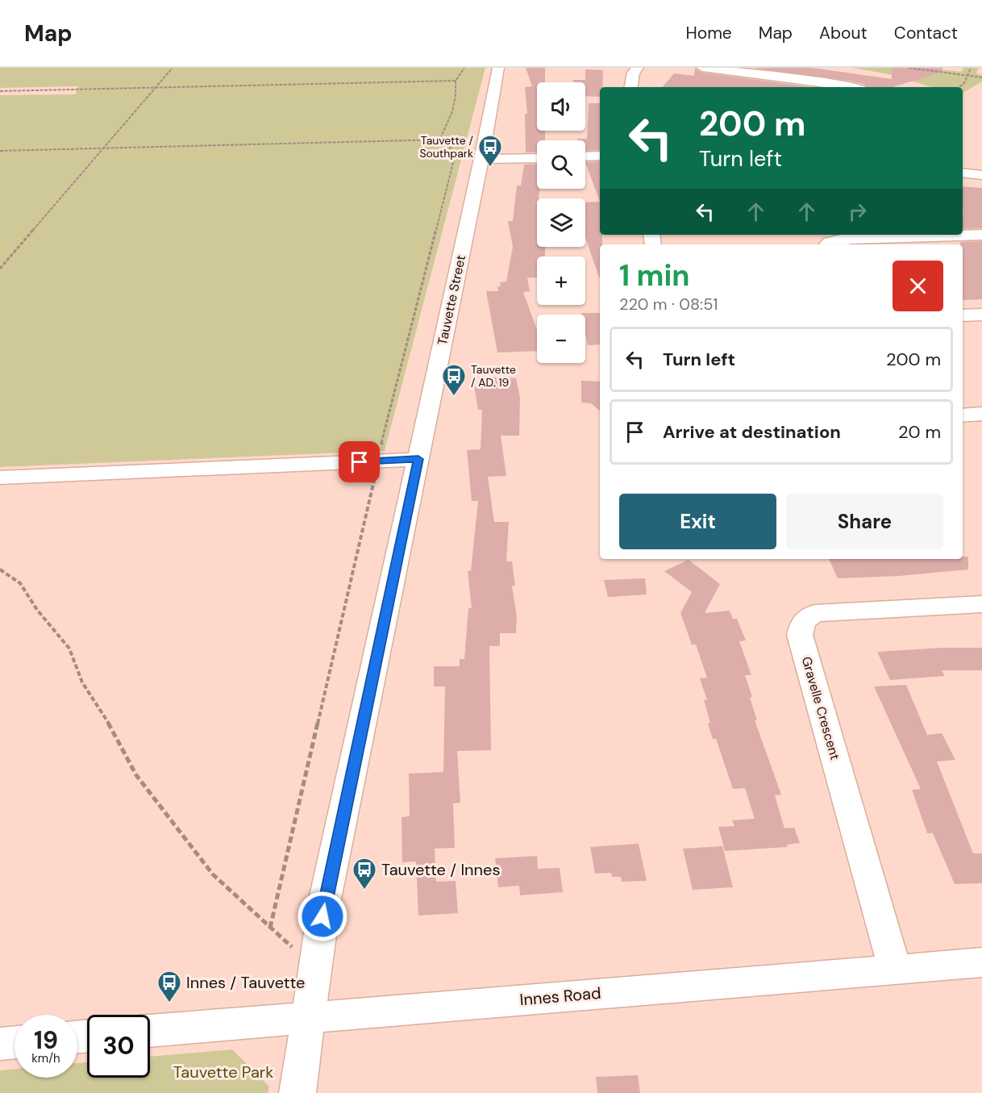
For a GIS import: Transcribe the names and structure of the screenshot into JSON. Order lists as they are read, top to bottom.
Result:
{
  "streets": {
    "street": ["Tauvette Street", "Gravelle Crescent", "Innes Road"]
  },
  "crossings": [
    ["Tauvette Street", "Innes Road"],
    ["Gravelle Crescent", "Innes Road"]
  ],
  "parks": ["Tauvette Park"],
  "places": {
    "bus stop": [
      "Tauvette / Southpark",
      "Tauvette / AD. 19",
      "Tauvette / Innes",
      "Innes / Tauvette"
    ]
  },
  "page": {
    "header": "Map",
    "nav": [
      "Home",
      "Map",
      "About",
      "Contact"
    ],
    "map_buttons": ["+", "−"],
    "turn": ["200 m", "Turn left"],
    "heading": ["1 min", "220 m · 08:51"],
    "list": [
      {
        "name": "Turn left",
        "value": "200 m"
      },
      {
        "name": "Arrive at destination",
        "value": "20 m"
      }
    ],
    "buttons": ["Exit", "Share"],
    "speed": "19 km/h",
    "limit": "30"
  }
}
